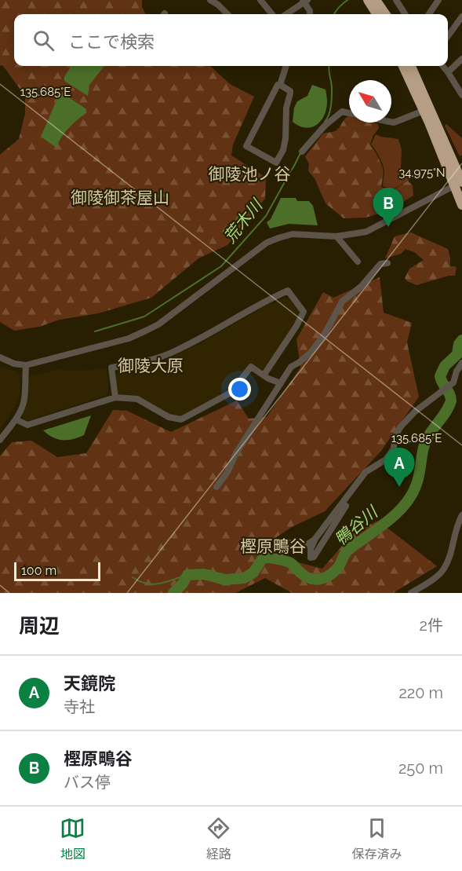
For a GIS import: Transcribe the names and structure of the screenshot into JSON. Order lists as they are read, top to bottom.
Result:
{
  "districts": [
    "御陵池ノ谷",
    "御陵御茶屋山",
    "御陵大原",
    "樫原鴫谷"
  ],
  "water": ["荒木川", "鴨谷川"],
  "scale_bar": "100 m",
  "north": "top left",
  "page": {
    "search": "ここで検索",
    "pins": ["B", "A"],
    "scale": "100 m",
    "heading": ["周辺", "2件"],
    "list": [
      {
        "mark": "A",
        "name": "天鏡院",
        "note": "寺社",
        "value": "220 m"
      },
      {
        "mark": "B",
        "name": "樫原鴫谷",
        "note": "バス停",
        "value": "250 m"
      }
    ],
    "nav": ["地図", "経路", "保存済み"]
  },
  "coordinates": ["135.685°E", "34.975°N"]
}
